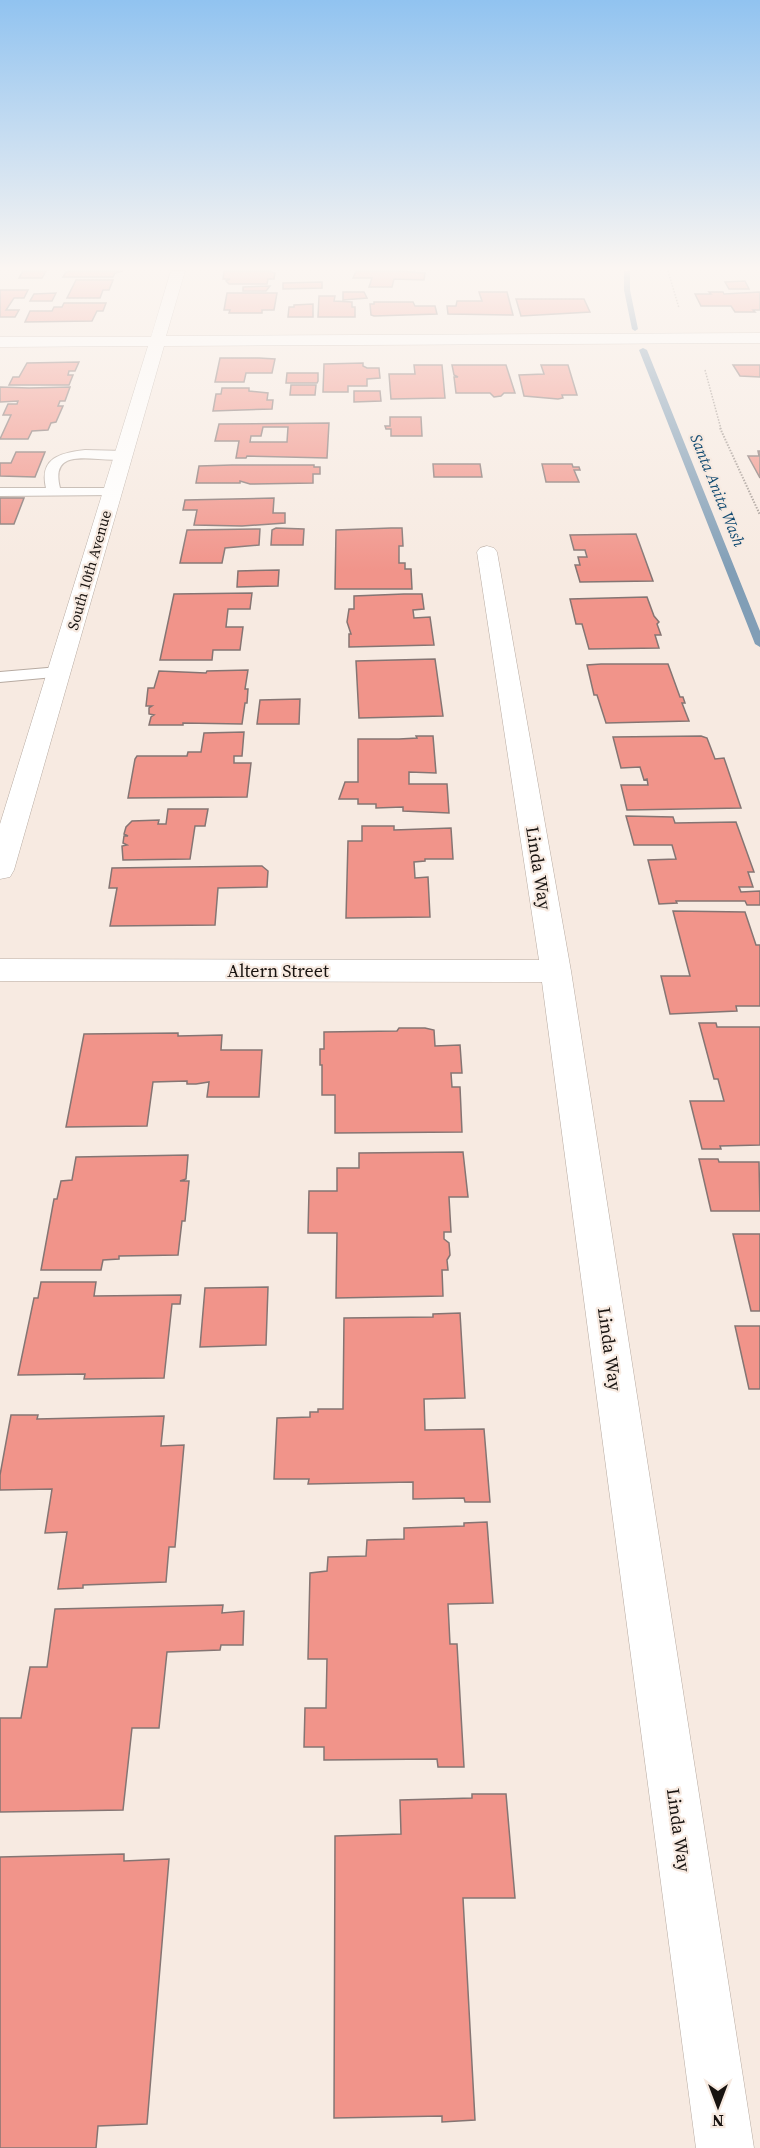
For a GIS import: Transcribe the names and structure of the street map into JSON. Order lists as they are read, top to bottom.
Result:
{
  "streets": {
    "street": ["South 10th Avenue", "Linda Way", "Altern Street"]
  },
  "crossings": [
    ["Linda Way", "Altern Street"]
  ],
  "water": ["Santa Anita Wash"],
  "north": "bottom"
}
